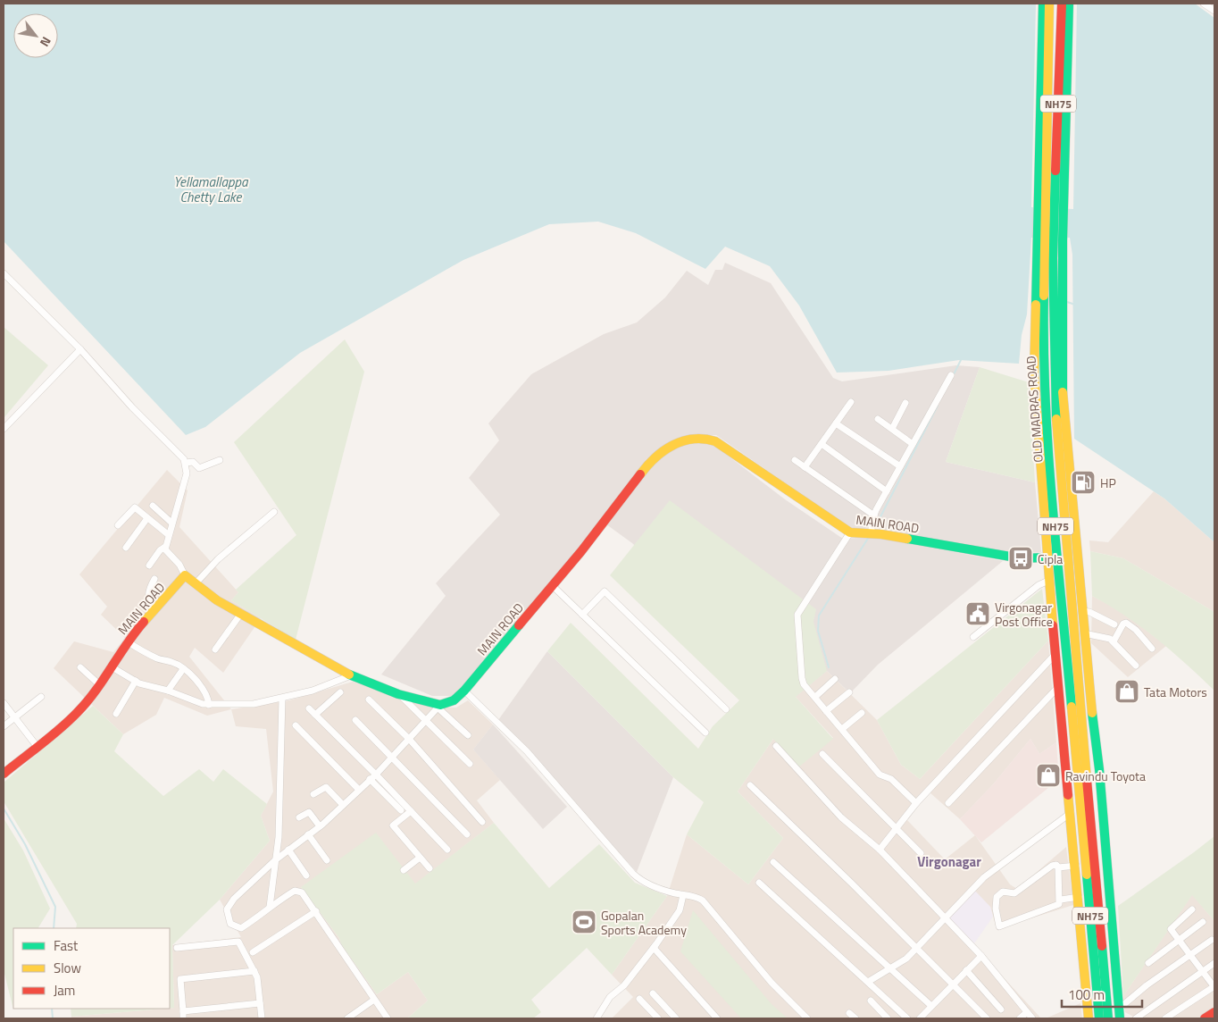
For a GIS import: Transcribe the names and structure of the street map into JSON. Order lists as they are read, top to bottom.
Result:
{
  "streets": {
    "main road": ["NH75", "OLD MADRAS ROAD", "MAIN ROAD"]
  },
  "crossings": [
    ["NH75", "OLD MADRAS ROAD"]
  ],
  "districts": ["Virgonagar"],
  "water": ["Yellamallappa Chetty Lake"],
  "places": {
    "fuel station": ["HP"],
    "bus stop": ["Cipla"],
    "public building": ["Virgonagar Post Office"],
    "shop": ["Tata Motors", "Ravindu Toyota"],
    "sports": ["Gopalan Sports Academy"]
  },
  "legend": ["Fast", "Slow", "Jam"],
  "scale_bar": "100 m",
  "north": "bottom right"
}
